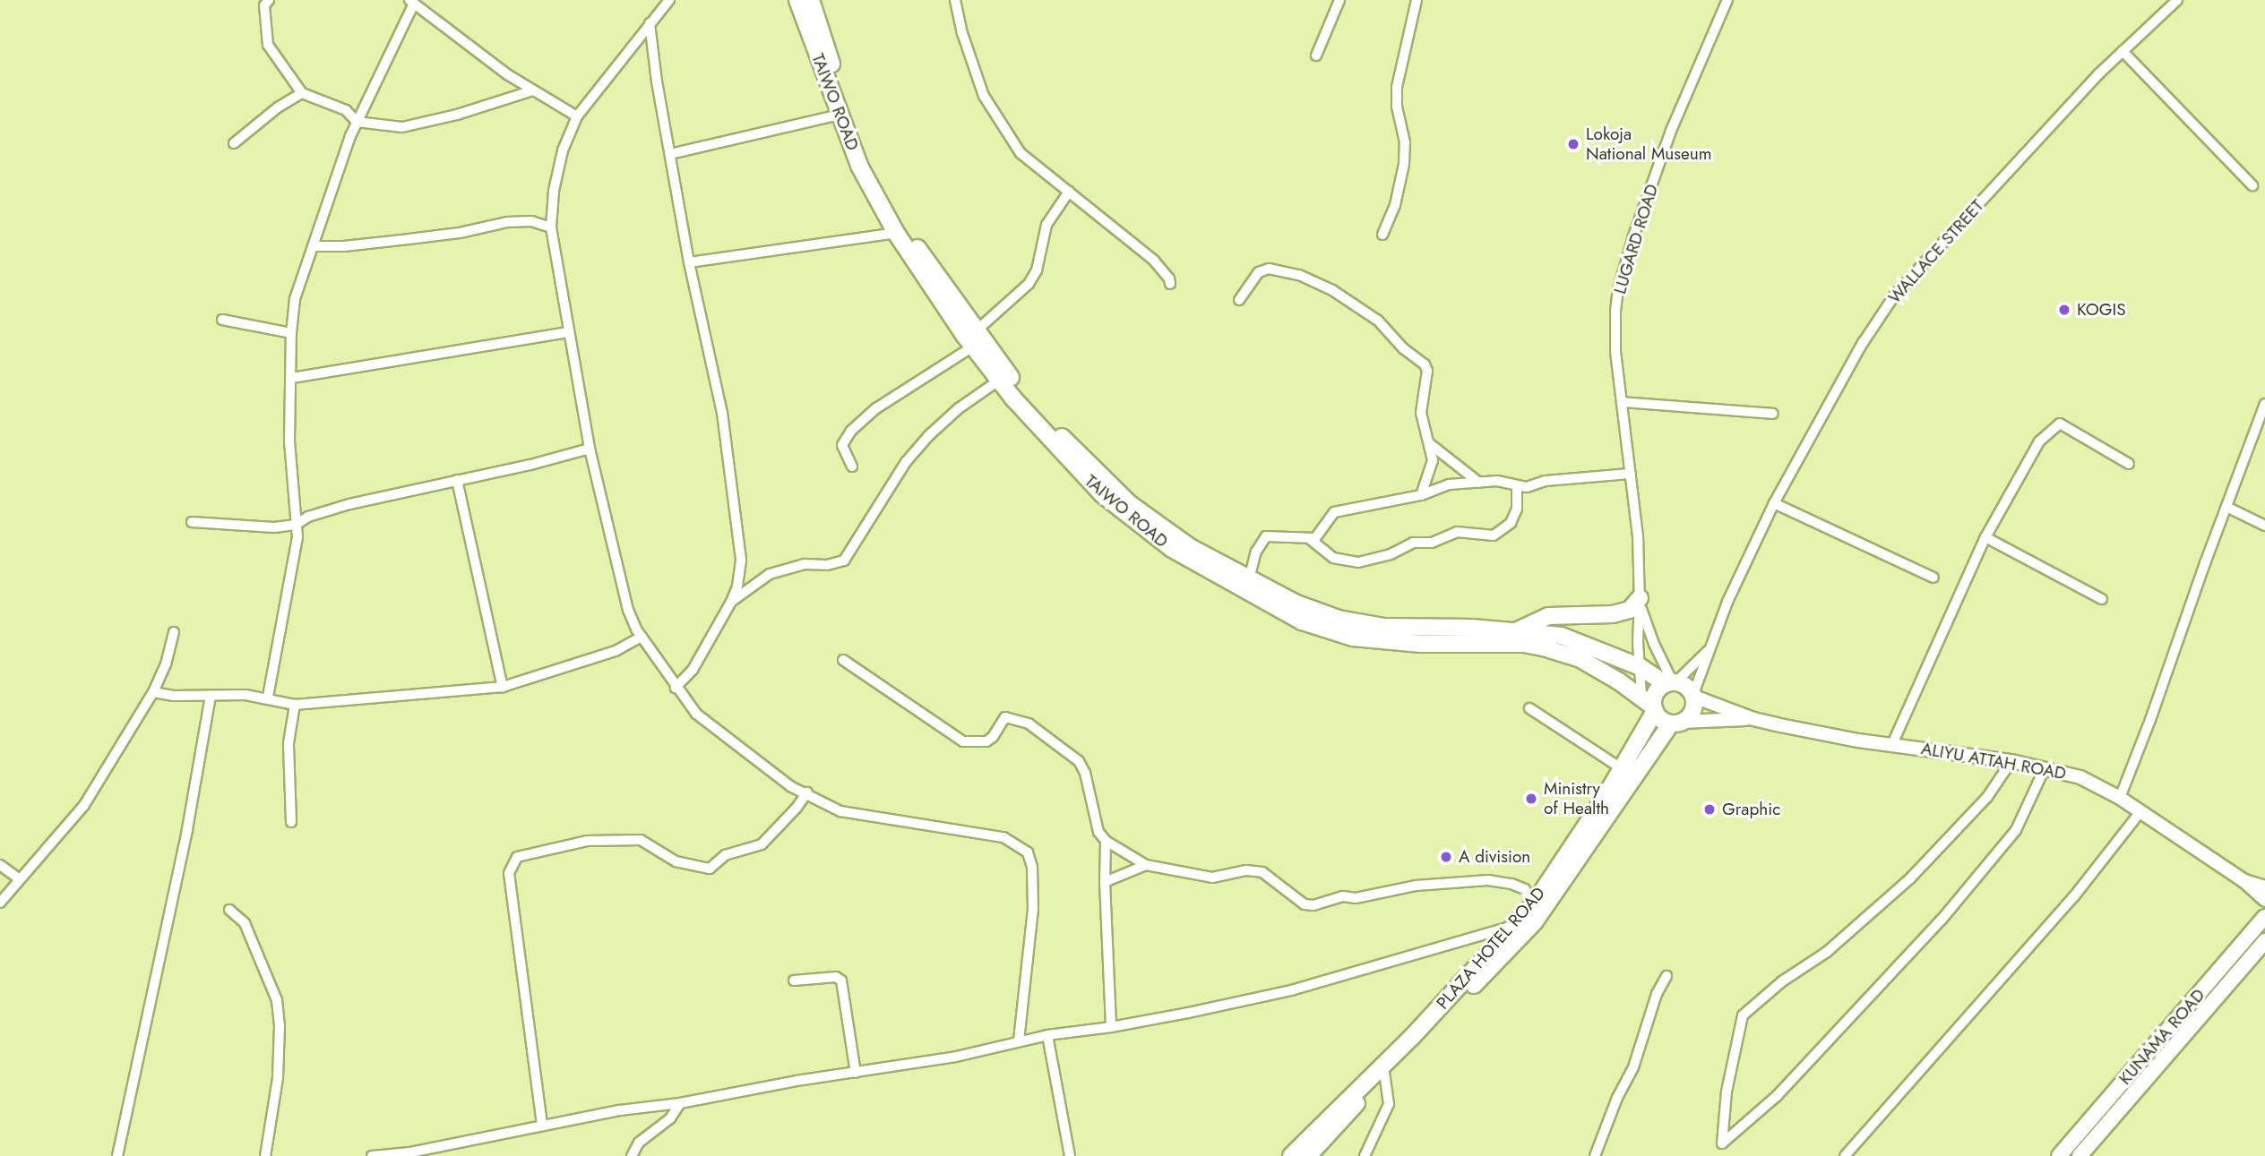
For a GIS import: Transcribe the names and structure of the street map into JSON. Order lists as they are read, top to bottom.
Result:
{
  "streets": {
    "main road": ["TAIWO ROAD", "PLAZA HOTEL ROAD", "KUNAMA ROAD"],
    "street": ["LUGARD ROAD", "WALLACE STREET", "ALIYU ATTAH ROAD"]
  },
  "crossings": [
    ["TAIWO ROAD", "WALLACE STREET"],
    ["TAIWO ROAD", "PLAZA HOTEL ROAD"],
    ["WALLACE STREET", "PLAZA HOTEL ROAD"]
  ],
  "places": [
    "Lokoja National Museum",
    "KOGIS",
    "Ministry of Health",
    "Graphic",
    "A division"
  ]
}
